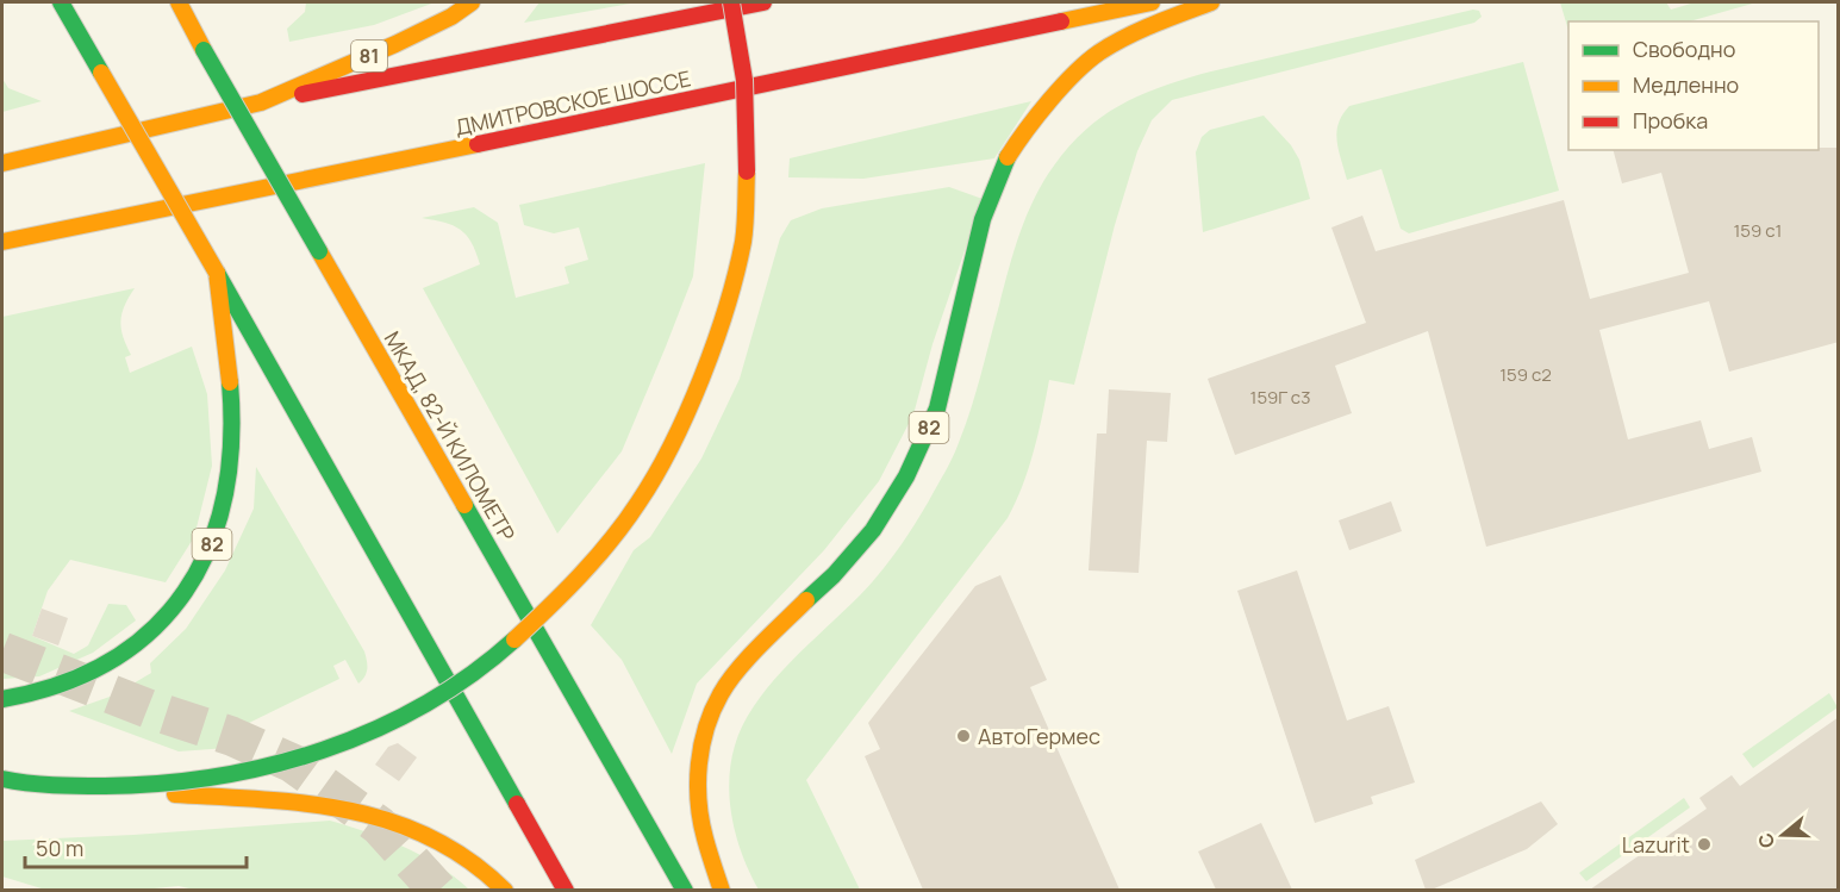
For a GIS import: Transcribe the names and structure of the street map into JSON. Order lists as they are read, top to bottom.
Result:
{
  "streets": {
    "main road": [
      "81",
      "ДМИТРОВСКОЕ ШОССЕ",
      "82",
      "МКАД, 82-Й КИЛОМЕТР"
    ]
  },
  "places": ["АвтоГермес", "Lazurit"],
  "house_numbers": ["159 с1", "159 с2", "159Г с3"],
  "legend": ["Свободно", "Медленно", "Пробка"],
  "scale_bar": "50 m",
  "north": "left"
}
